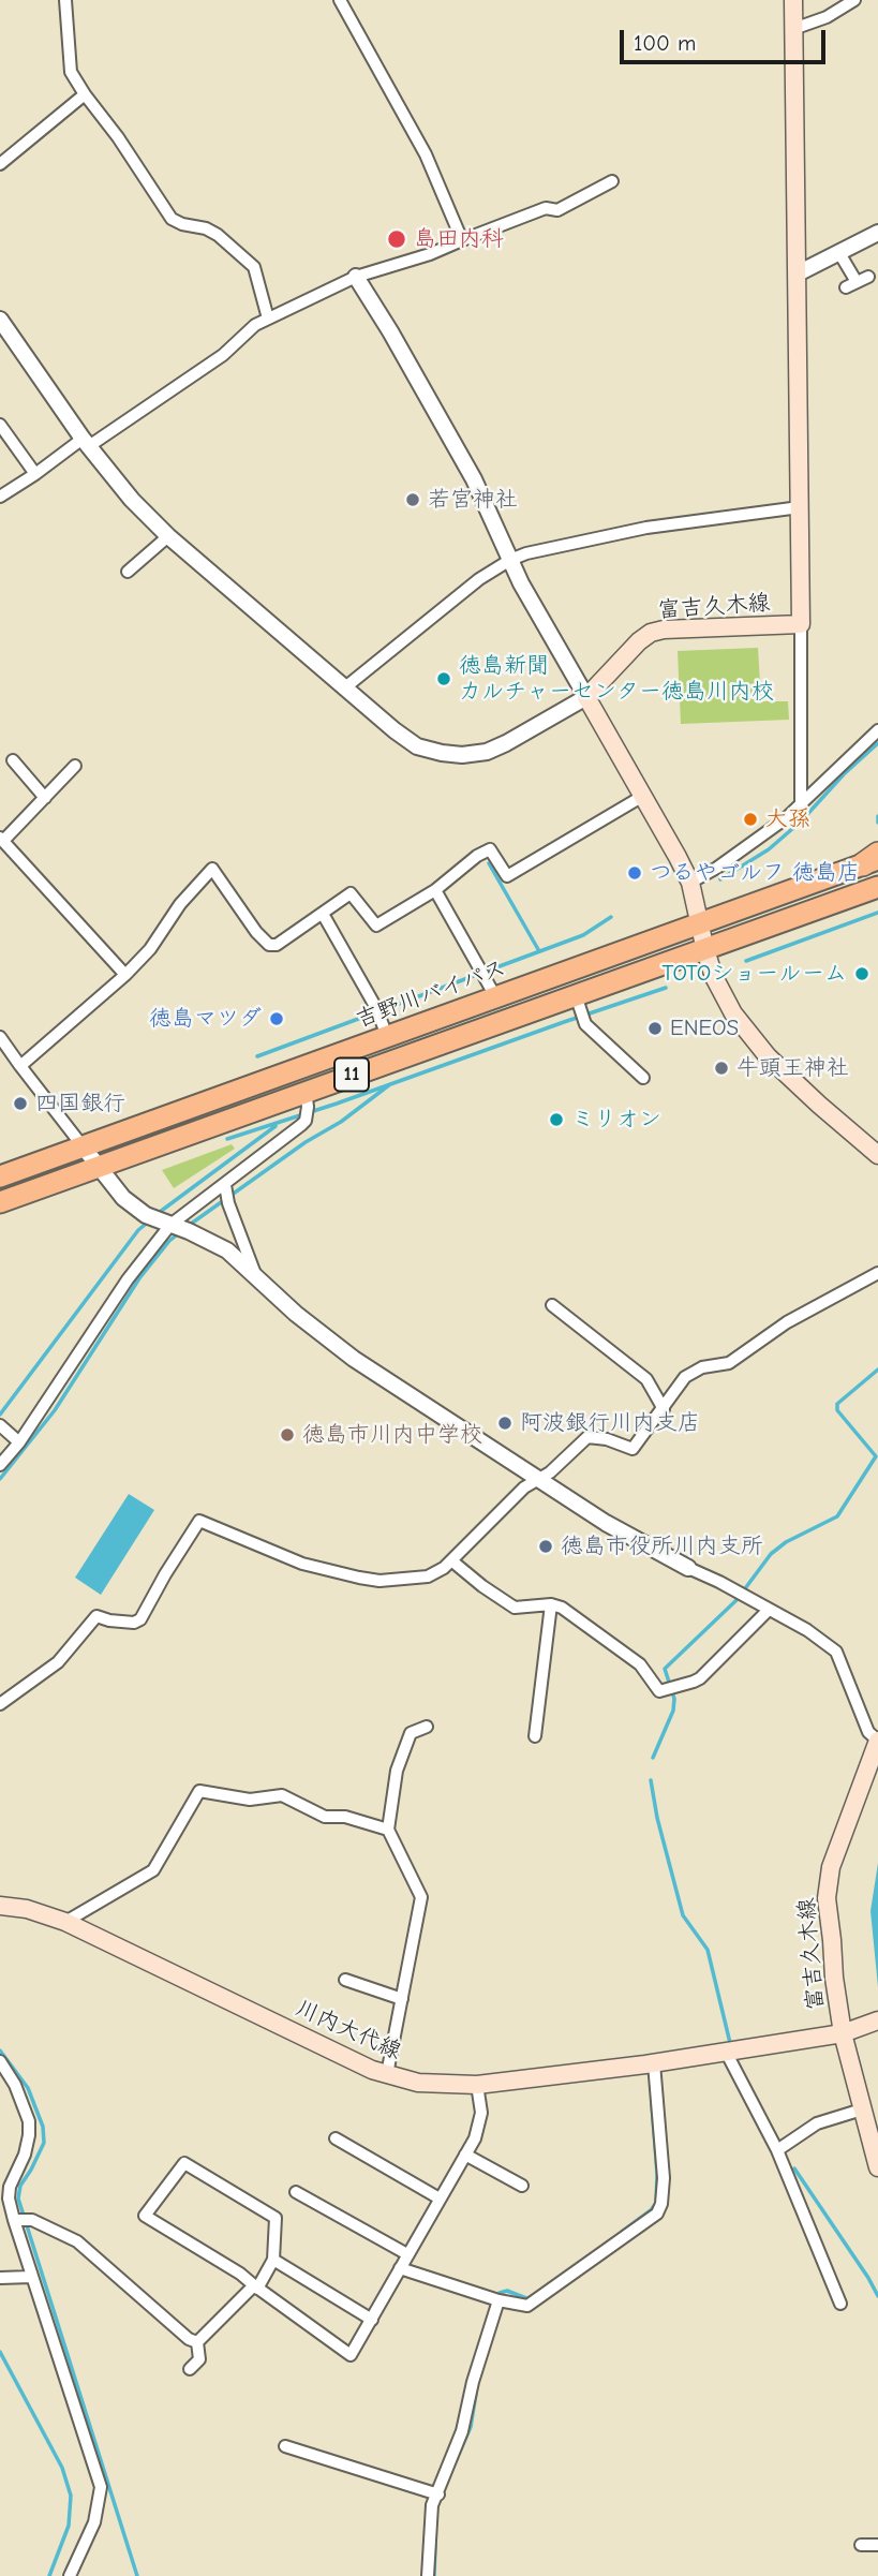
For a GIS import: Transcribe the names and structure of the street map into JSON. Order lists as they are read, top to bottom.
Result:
{
  "streets": {
    "highway": ["吉野川バイパス", "11"],
    "main road": ["富吉久木線", "川内大代線"]
  },
  "crossings": [
    ["富吉久木線", "川内大代線"]
  ],
  "places": [
    "島田内科",
    "若宮神社",
    "徳島新聞 カルチャーセンター徳島川内校",
    "大孫",
    "つるやゴルフ 徳島店",
    "TOTOショールーム",
    "徳島マツダ",
    "ENEOS",
    "牛頭王神社",
    "四国銀行",
    "ミリオン",
    "阿波銀行川内支店",
    "徳島市川内中学校",
    "徳島市役所川内支所"
  ],
  "scale_bar": "100 m"
}
